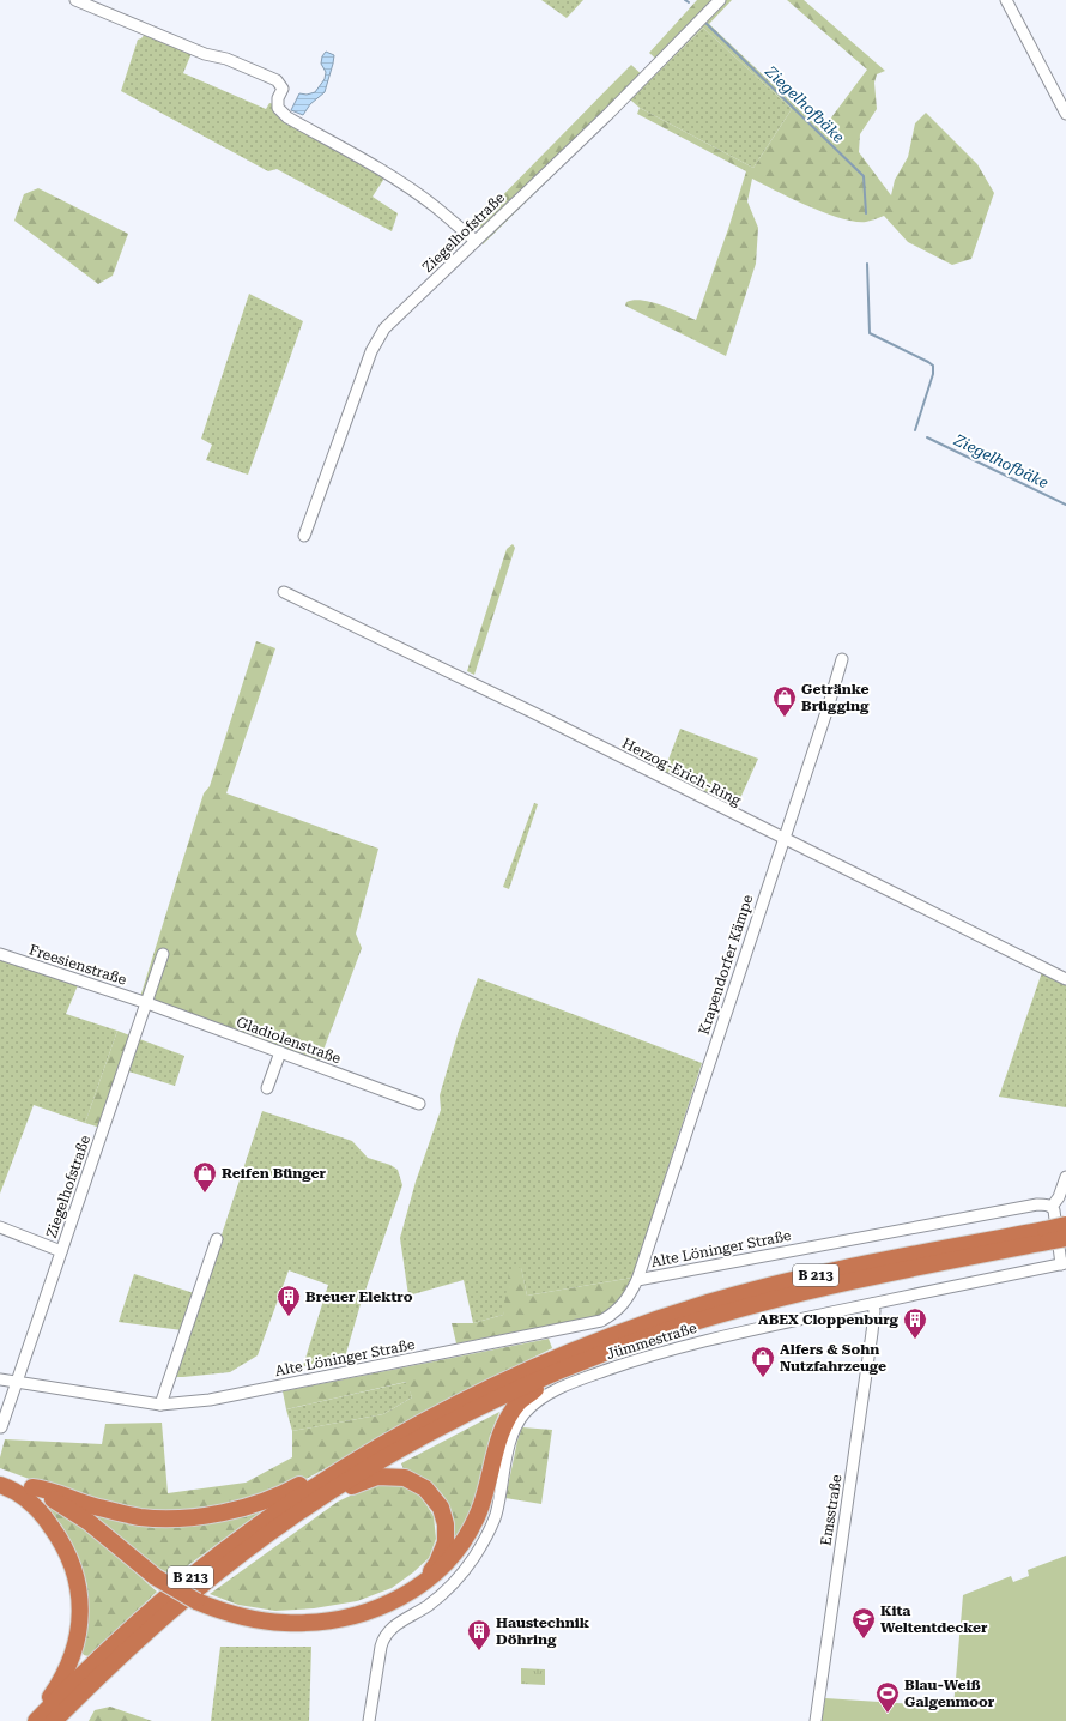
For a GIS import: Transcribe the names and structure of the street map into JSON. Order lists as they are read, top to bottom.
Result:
{
  "streets": {
    "highway": ["B 213"],
    "street": [
      "Ziegelhofstraße",
      "Herzog-Erich-Ring",
      "Freesienstraße",
      "Krapendorfer Kämpe",
      "Gladiolenstraße",
      "Alte Löninger Straße",
      "Jümmestraße",
      "Emsstraße"
    ]
  },
  "crossings": [
    ["Ziegelhofstraße", "Freesienstraße"],
    ["Ziegelhofstraße", "Gladiolenstraße"],
    ["Ziegelhofstraße", "Alte Löninger Straße"],
    ["Herzog-Erich-Ring", "Krapendorfer Kämpe"],
    ["Freesienstraße", "Gladiolenstraße"],
    ["Krapendorfer Kämpe", "Alte Löninger Straße"],
    ["Jümmestraße", "Emsstraße"]
  ],
  "water": ["Ziegelhofbäke"],
  "places": {
    "shop": ["Getränke Brügging", "Reifen Bünger", "Alfers & Sohn Nutzfahrzeuge"],
    "building": ["Breuer Elektro", "ABEX Cloppenburg", "Haustechnik Döhring"],
    "school or university": ["Kita Weltentdecker"],
    "sports": ["Blau-Weiß Galgenmoor"]
  }
}
